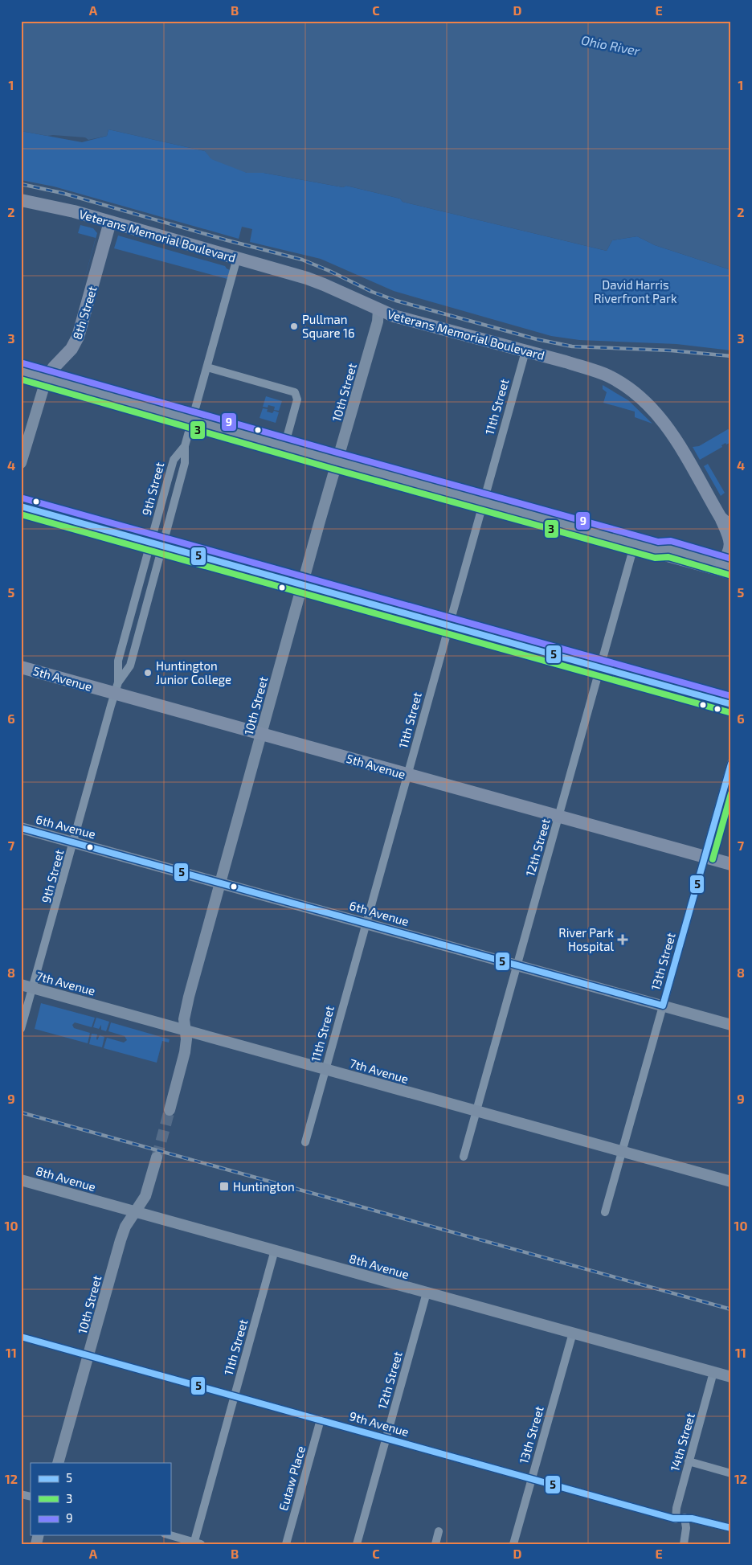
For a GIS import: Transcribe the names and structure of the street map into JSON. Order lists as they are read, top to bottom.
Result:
{
  "streets": {
    "main road": ["Veterans Memorial Boulevard", "8th Street", "5th Avenue"],
    "street": [
      "10th Street",
      "11th Street",
      "9th Street",
      "6th Avenue",
      "12th Street",
      "13th Street",
      "7th Avenue",
      "8th Avenue",
      "9th Avenue",
      "14th Street",
      "Eutaw Place"
    ]
  },
  "crossings": [
    ["Veterans Memorial Boulevard", "8th Street"],
    ["Veterans Memorial Boulevard", "10th Street"],
    ["Veterans Memorial Boulevard", "11th Street"],
    ["Veterans Memorial Boulevard", "9th Street"],
    ["10th Street", "5th Avenue"],
    ["10th Street", "6th Avenue"],
    ["10th Street", "7th Avenue"],
    ["10th Street", "8th Avenue"],
    ["10th Street", "9th Avenue"],
    ["11th Street", "5th Avenue"],
    ["11th Street", "6th Avenue"],
    ["11th Street", "7th Avenue"],
    ["11th Street", "8th Avenue"],
    ["11th Street", "9th Avenue"],
    ["9th Street", "5th Avenue"],
    ["9th Street", "6th Avenue"],
    ["9th Street", "7th Avenue"],
    ["5th Avenue", "12th Street"],
    ["5th Avenue", "13th Street"],
    ["6th Avenue", "12th Street"],
    ["6th Avenue", "13th Street"],
    ["12th Street", "7th Avenue"],
    ["12th Street", "8th Avenue"],
    ["12th Street", "9th Avenue"],
    ["13th Street", "7th Avenue"],
    ["13th Street", "8th Avenue"],
    ["13th Street", "9th Avenue"],
    ["8th Avenue", "14th Street"],
    ["9th Avenue", "14th Street"],
    ["9th Avenue", "Eutaw Place"]
  ],
  "water": ["Ohio River"],
  "parks": ["David Harris Riverfront Park"],
  "places": {
    "other": ["Pullman Square 16", "Huntington Junior College"],
    "health": ["River Park Hospital"],
    "transit": ["Huntington"]
  },
  "lines": ["transit line 9", "transit line 3", "transit line 5"],
  "legend": ["5", "3", "9"],
  "grid": {
    "columns": [
      "A",
      "B",
      "C",
      "D",
      "E"
    ],
    "rows": [
      "1",
      "2",
      "3",
      "4",
      "5",
      "6",
      "7",
      "8",
      "9",
      "10",
      "11",
      "12"
    ]
  }
}
